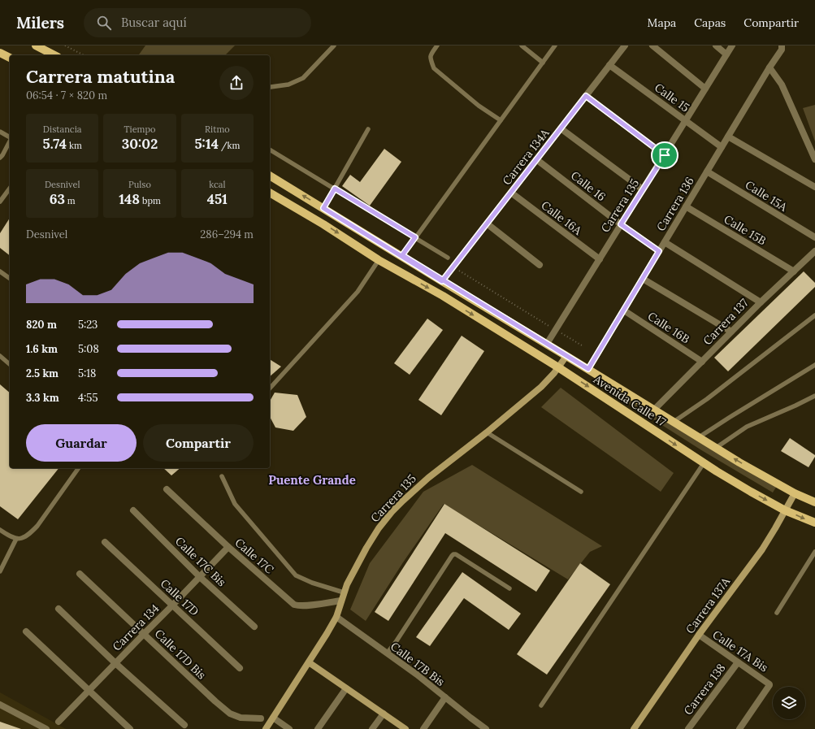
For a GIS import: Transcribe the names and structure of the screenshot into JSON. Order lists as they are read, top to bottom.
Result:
{
  "streets": {
    "main road": ["Avenida Calle 17"],
    "street": [
      "Calle 15",
      "Carrera 134A",
      "Calle 16",
      "Calle 15A",
      "Carrera 136",
      "Carrera 135",
      "Calle 16A",
      "Calle 15B",
      "Carrera 137",
      "Calle 16B",
      "Calle 17C",
      "Calle 17C Bis",
      "Calle 17D",
      "Carrera 137A",
      "Carrera 134",
      "Calle 17A Bis",
      "Calle 17D Bis",
      "Calle 17B Bis",
      "Carrera 138"
    ]
  },
  "crossings": [
    ["Calle 15", "Carrera 134A"],
    ["Calle 15", "Carrera 136"],
    ["Calle 15", "Carrera 135"],
    ["Carrera 134A", "Calle 16"],
    ["Carrera 134A", "Calle 16A"],
    ["Carrera 134A", "Avenida Calle 17"],
    ["Calle 16", "Carrera 136"],
    ["Calle 16", "Carrera 135"],
    ["Calle 15A", "Carrera 136"],
    ["Carrera 136", "Calle 15B"],
    ["Carrera 136", "Calle 16B"],
    ["Carrera 136", "Avenida Calle 17"],
    ["Carrera 135", "Calle 16A"],
    ["Carrera 135", "Avenida Calle 17"],
    ["Carrera 135", "Calle 17C"],
    ["Carrera 135", "Calle 17B Bis"],
    ["Calle 15B", "Carrera 137"],
    ["Carrera 137", "Calle 16B"],
    ["Carrera 137", "Avenida Calle 17"],
    ["Avenida Calle 17", "Carrera 137A"],
    ["Calle 17C", "Carrera 134"],
    ["Calle 17C Bis", "Carrera 134"],
    ["Calle 17D", "Carrera 134"],
    ["Carrera 137A", "Calle 17A Bis"],
    ["Carrera 134", "Calle 17D Bis"],
    ["Calle 17A Bis", "Carrera 138"]
  ],
  "districts": ["Puente Grande"],
  "page": {
    "header": "Milers",
    "search": "Buscar aquí",
    "nav": ["Mapa", "Capas", "Compartir"],
    "heading": ["Carrera matutina", "06:54 · 7 × 820 m"],
    "stats": [
      ["Distancia", "5.74 km"],
      ["Tiempo", "30:02"],
      ["Ritmo", "5:14 /km"],
      ["Desnivel", "63 m"],
      ["Pulso", "148 bpm"],
      ["kcal", "451"]
    ],
    "chart": ["Desnivel", "286–294 m"],
    "list": [
      {
        "name": "820 m",
        "note": "5:23"
      },
      {
        "name": "1.6 km",
        "note": "5:08"
      },
      {
        "name": "2.5 km",
        "note": "5:18"
      },
      {
        "name": "3.3 km",
        "note": "4:55"
      }
    ],
    "buttons": ["Guardar", "Compartir"]
  }
}
